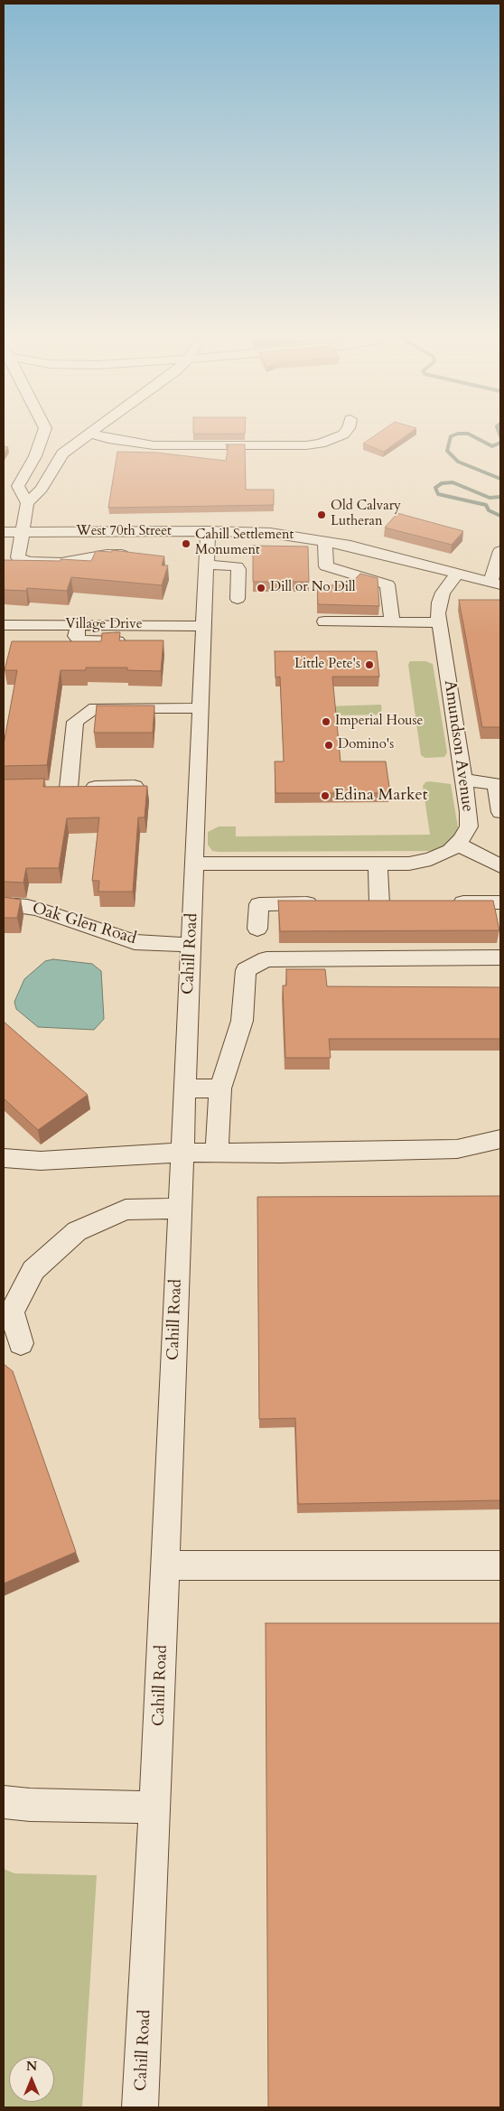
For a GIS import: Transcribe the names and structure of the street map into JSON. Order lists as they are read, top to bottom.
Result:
{
  "streets": {
    "street": [
      "West 70th Street",
      "Village Drive",
      "Amundson Avenue",
      "Oak Glen Road",
      "Cahill Road"
    ]
  },
  "crossings": [
    ["West 70th Street", "Amundson Avenue"],
    ["West 70th Street", "Cahill Road"],
    ["Village Drive", "Cahill Road"],
    ["Amundson Avenue", "Cahill Road"],
    ["Oak Glen Road", "Cahill Road"]
  ],
  "places": [
    "Old Calvary Lutheran",
    "Cahill Settlement Monument",
    "Dill or No Dill",
    "Little Pete's",
    "Imperial House",
    "Domino's",
    "Edina Market"
  ],
  "north": "top"
}
